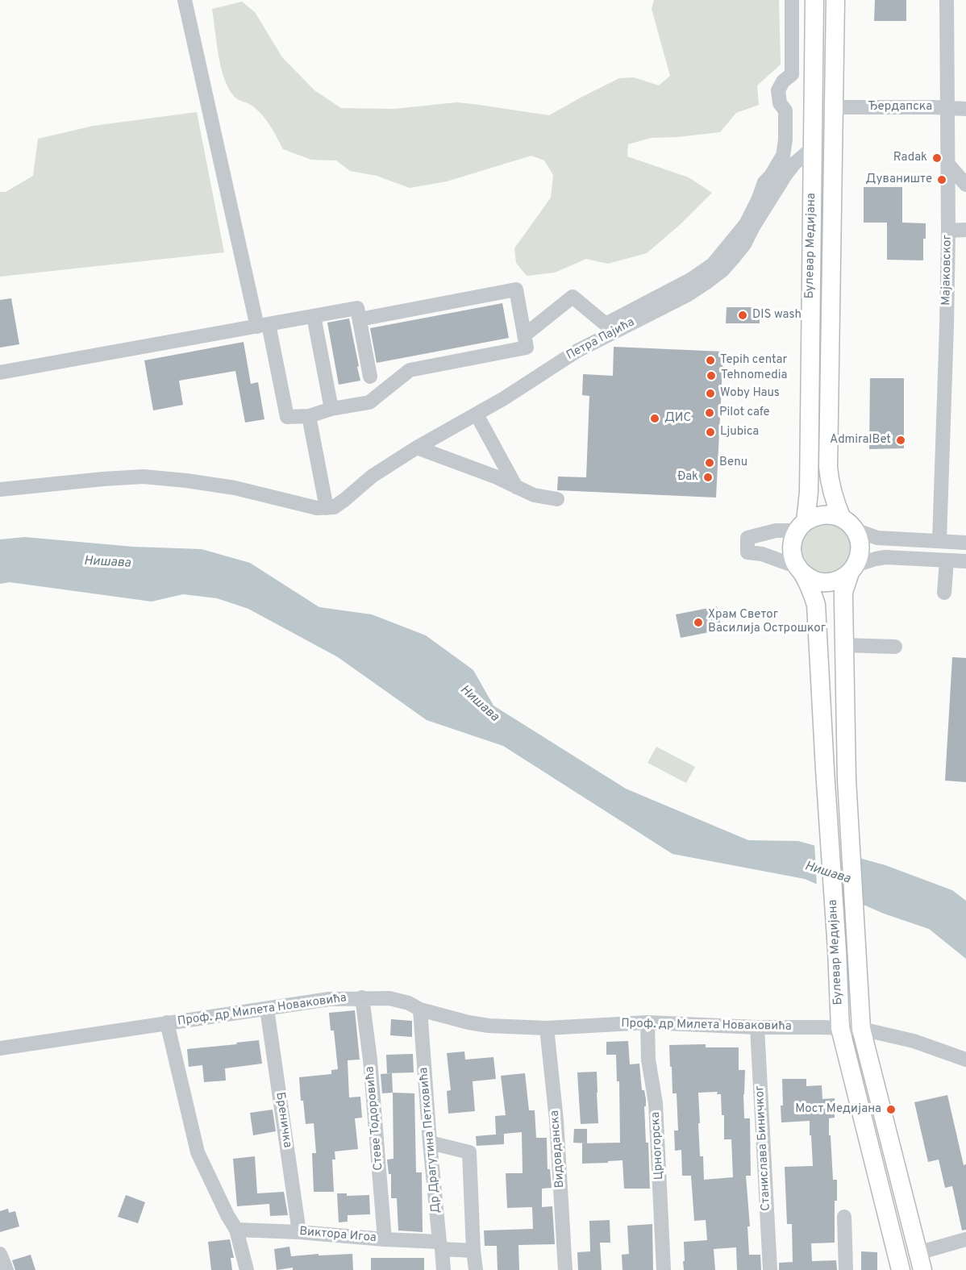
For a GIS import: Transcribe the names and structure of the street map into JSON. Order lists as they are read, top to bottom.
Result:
{
  "streets": {
    "main road": ["Булевар Медијана"],
    "street": [
      "Ђердапска",
      "Мајаковског",
      "Петра Пајића",
      "Проф. др Милета Новаковића",
      "Стеве Тодоровића",
      "Бреничка",
      "Др Драгутина Петковића",
      "Црногорска",
      "Станислава Биничког",
      "Видовданска",
      "Виктора Игоа"
    ]
  },
  "crossings": [
    ["Ђердапска", "Булевар Медијана"],
    ["Ђердапска", "Мајаковског"],
    ["Булевар Медијана", "Петра Пајића"],
    ["Булевар Медијана", "Проф. др Милета Новаковића"],
    ["Проф. др Милета Новаковића", "Стеве Тодоровића"],
    ["Проф. др Милета Новаковића", "Бреничка"],
    ["Проф. др Милета Новаковића", "Др Драгутина Петковића"],
    ["Проф. др Милета Новаковића", "Црногорска"],
    ["Проф. др Милета Новаковића", "Станислава Биничког"],
    ["Проф. др Милета Новаковића", "Видовданска"],
    ["Стеве Тодоровића", "Виктора Игоа"],
    ["Бреничка", "Виктора Игоа"],
    ["Др Драгутина Петковића", "Виктора Игоа"]
  ],
  "water": ["Нишава"],
  "places": [
    "Radak",
    "Дуваниште",
    "DIS wash",
    "Tepih centar",
    "Tehnomedia",
    "Woby Haus",
    "Pilot cafe",
    "ДИС",
    "Ljubica",
    "AdmiralBet",
    "Benu",
    "Đak",
    "Храм Светог Василија Острошког",
    "Мост Медијана"
  ]
}
